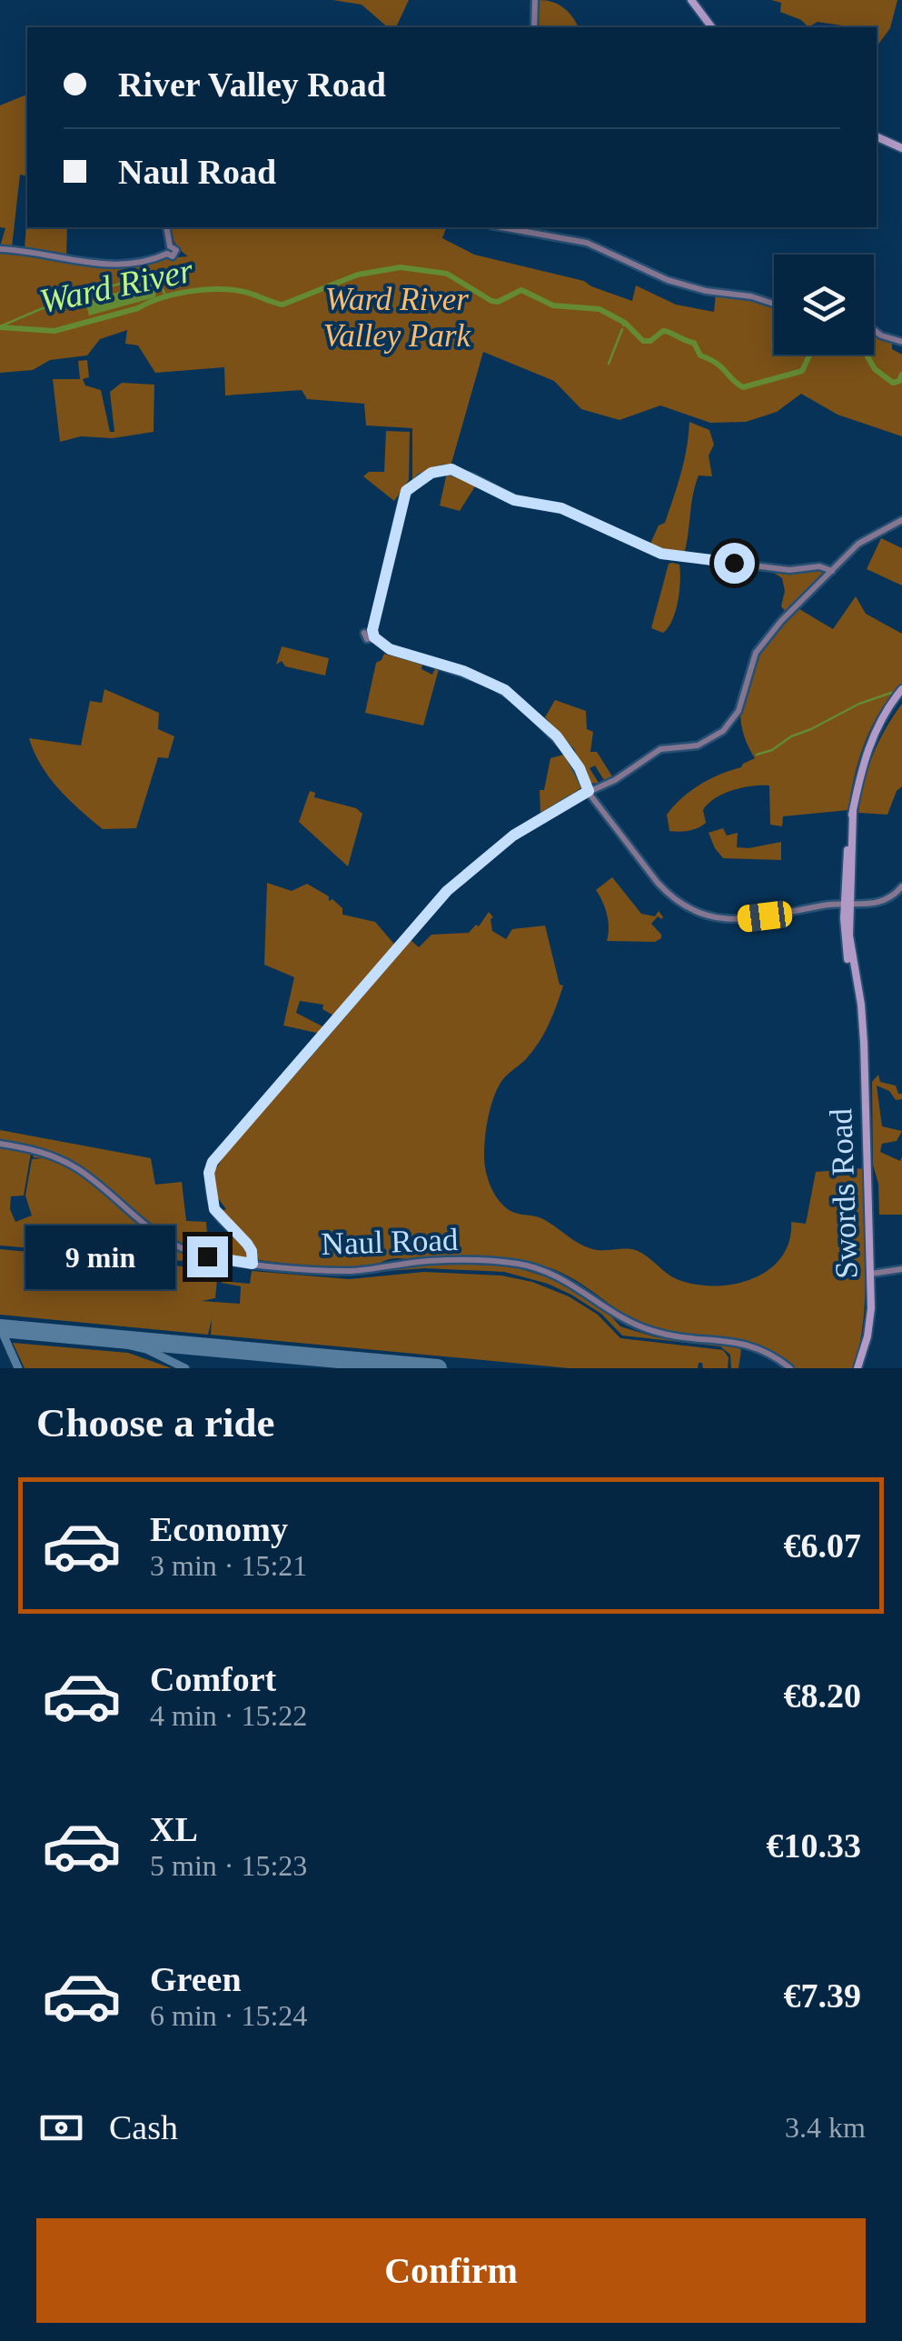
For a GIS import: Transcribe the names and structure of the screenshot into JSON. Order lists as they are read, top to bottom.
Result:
{
  "streets": {
    "main road": ["Swords Road"],
    "street": ["Naul Road"]
  },
  "water": ["Ward River"],
  "parks": ["Ward River Valley Park"],
  "page": {
    "banner": ["River Valley Road", "Naul Road"],
    "bubble": "9 min",
    "heading": "Choose a ride",
    "list": [
      {
        "name": "Economy",
        "note": "3 min · 15:21",
        "value": "€6.07"
      },
      {
        "name": "Comfort",
        "note": "4 min · 15:22",
        "value": "€8.20"
      },
      {
        "name": "XL",
        "note": "5 min · 15:23",
        "value": "€10.33"
      },
      {
        "name": "Green",
        "note": "6 min · 15:24",
        "value": "€7.39"
      }
    ],
    "pay": ["Cash", "3.4 km"],
    "buttons": "Confirm"
  }
}
